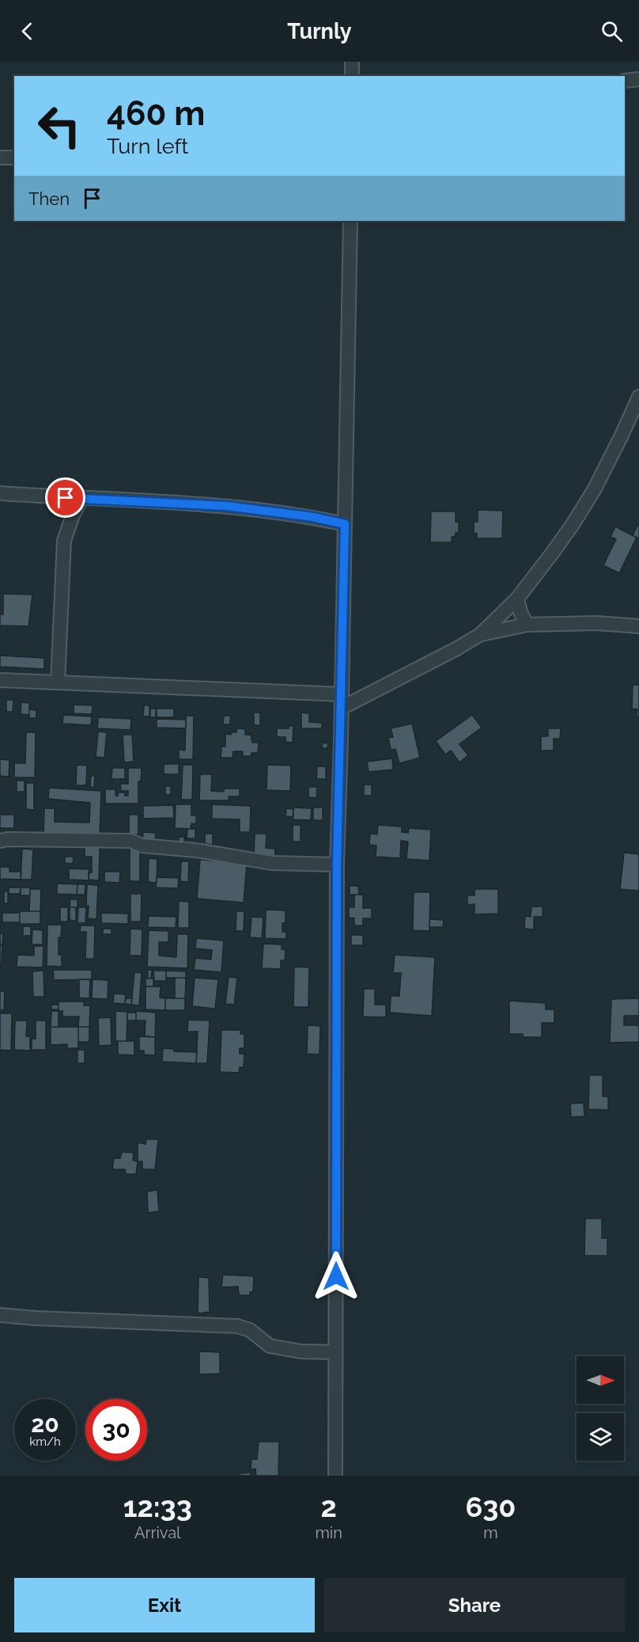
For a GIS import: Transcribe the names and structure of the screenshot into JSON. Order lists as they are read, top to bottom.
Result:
{
  "north": "right",
  "page": {
    "header": "Turnly",
    "turn": ["460 m", "Turn left"],
    "then": "Then",
    "speed": "20 km/h",
    "limit": "30",
    "eta": [
      "12:33",
      "Arrival",
      "2",
      "min",
      "630",
      "m"
    ],
    "buttons": ["Exit", "Share"]
  }
}
